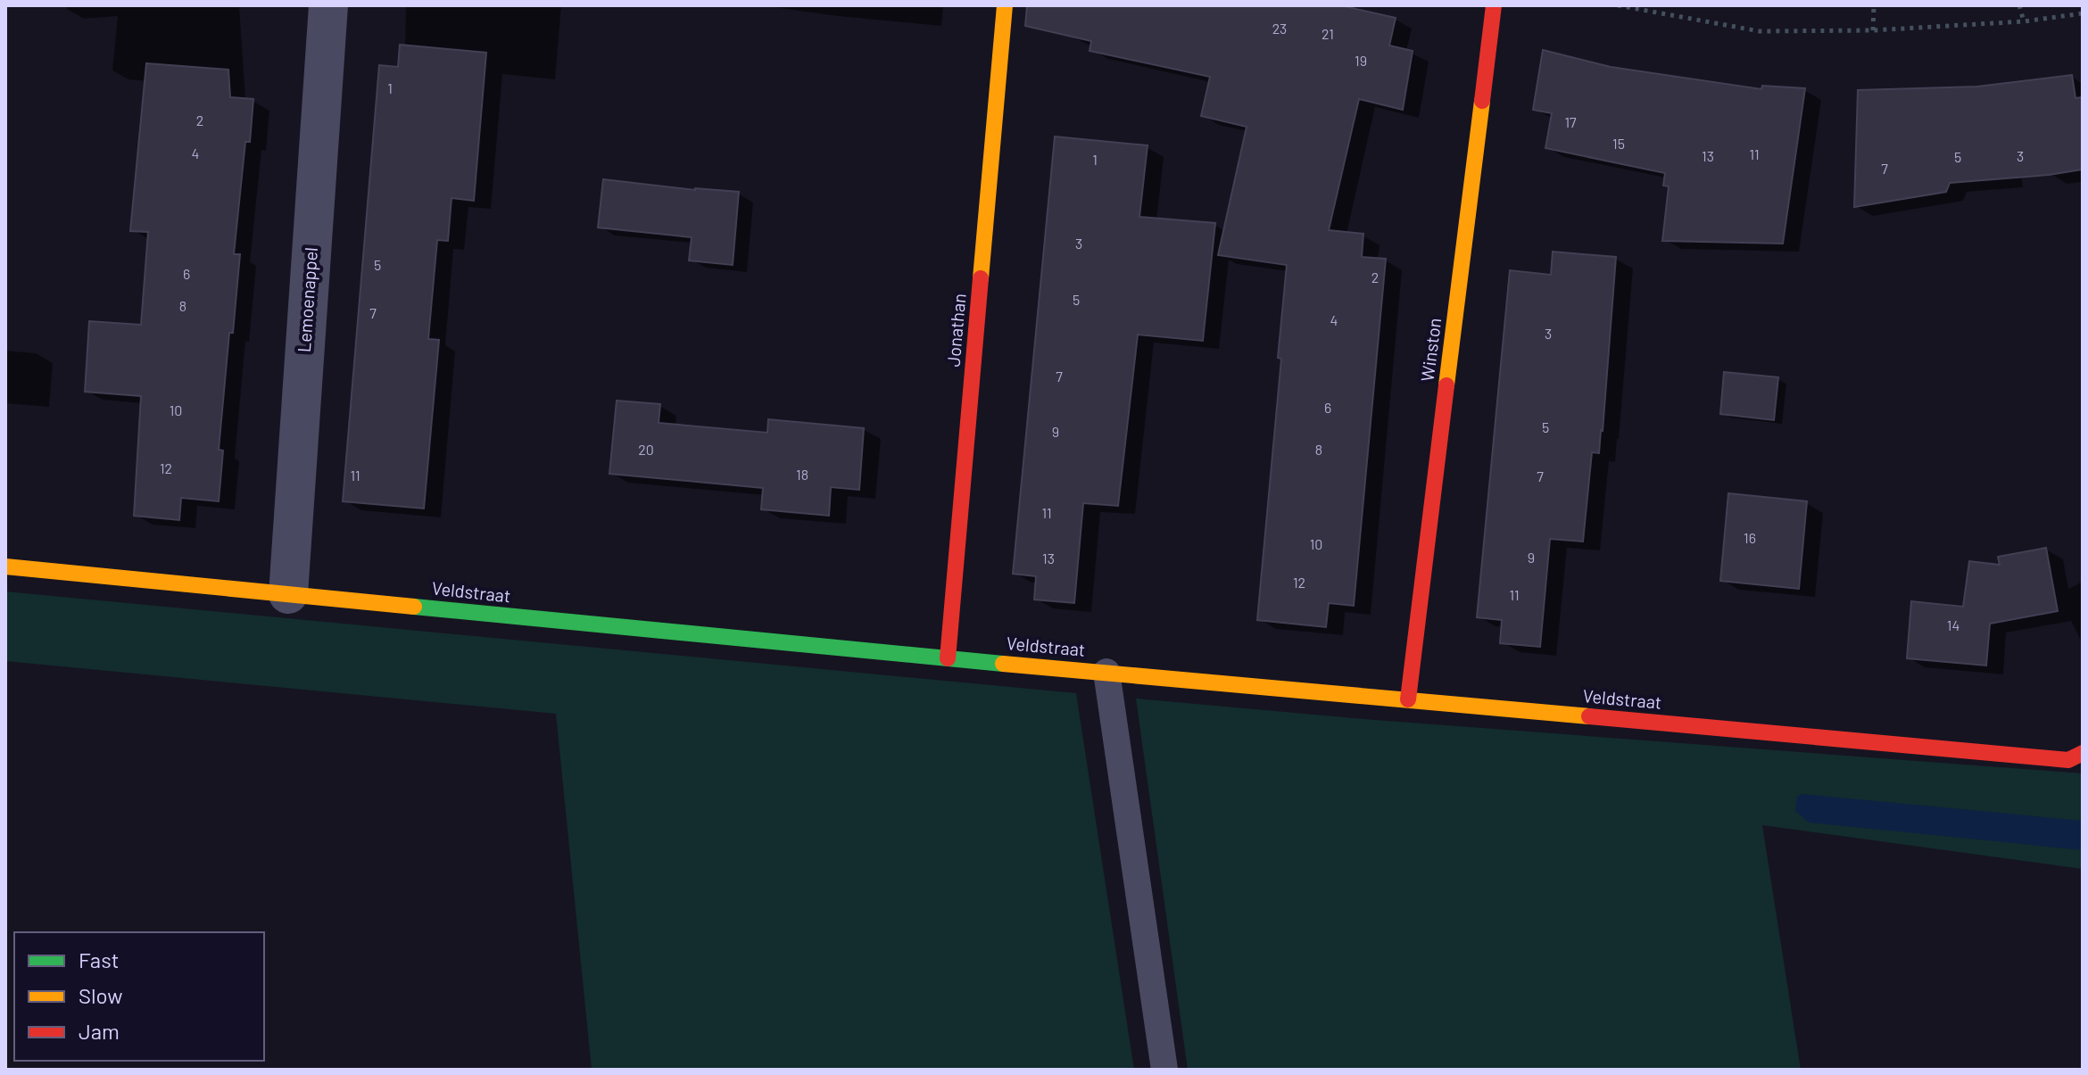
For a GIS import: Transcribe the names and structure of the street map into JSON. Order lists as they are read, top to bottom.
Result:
{
  "streets": {
    "street": [
      "Lemoenappel",
      "Jonathan",
      "Winston",
      "Veldstraat"
    ]
  },
  "crossings": [
    ["Lemoenappel", "Veldstraat"],
    ["Jonathan", "Veldstraat"],
    ["Winston", "Veldstraat"]
  ],
  "house_numbers": [
    "23",
    "21",
    "19",
    "1",
    "2",
    "17",
    "15",
    "4",
    "11",
    "13",
    "3",
    "5",
    "1",
    "7",
    "3",
    "5",
    "6",
    "2",
    "5",
    "8",
    "7",
    "4",
    "3",
    "7",
    "6",
    "10",
    "5",
    "9",
    "20",
    "8",
    "12",
    "18",
    "11",
    "7",
    "11",
    "16",
    "10",
    "9",
    "13",
    "12",
    "11",
    "14"
  ],
  "legend": ["Fast", "Slow", "Jam"]
}
